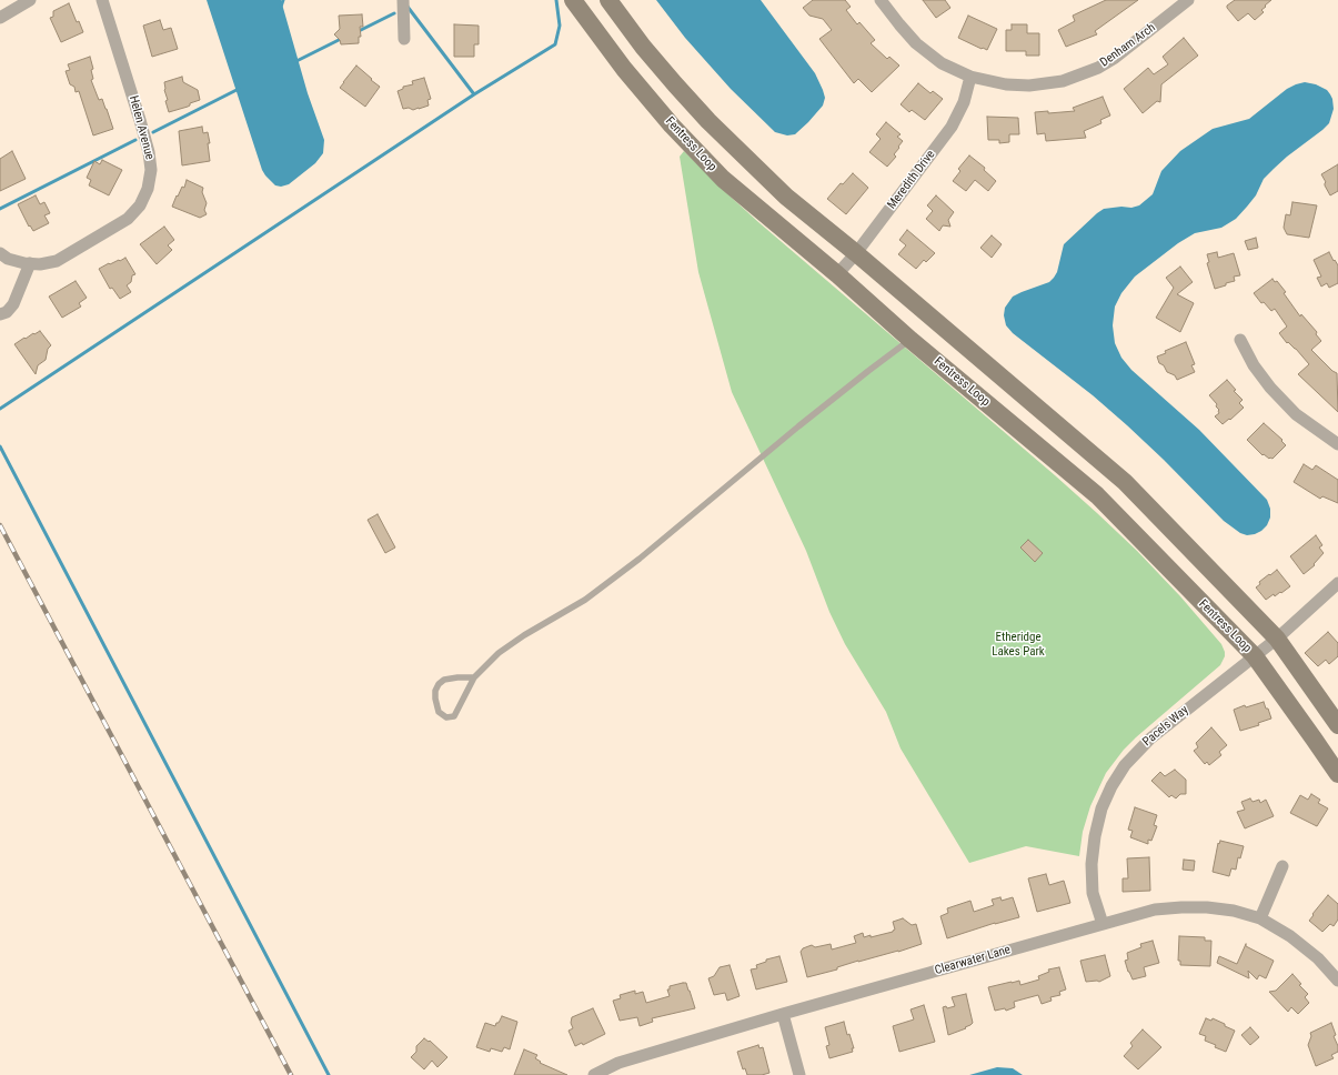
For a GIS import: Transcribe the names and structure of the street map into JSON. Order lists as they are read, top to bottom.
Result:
{
  "streets": {
    "street": [
      "Denham Arch",
      "Helen Avenue",
      "Fentress Loop",
      "Meredith Drive",
      "Pacels Way",
      "Clearwater Lane"
    ]
  },
  "crossings": [
    ["Denham Arch", "Meredith Drive"],
    ["Fentress Loop", "Meredith Drive"],
    ["Fentress Loop", "Pacels Way"],
    ["Pacels Way", "Clearwater Lane"]
  ],
  "parks": ["Etheridge Lakes Park"]
}
